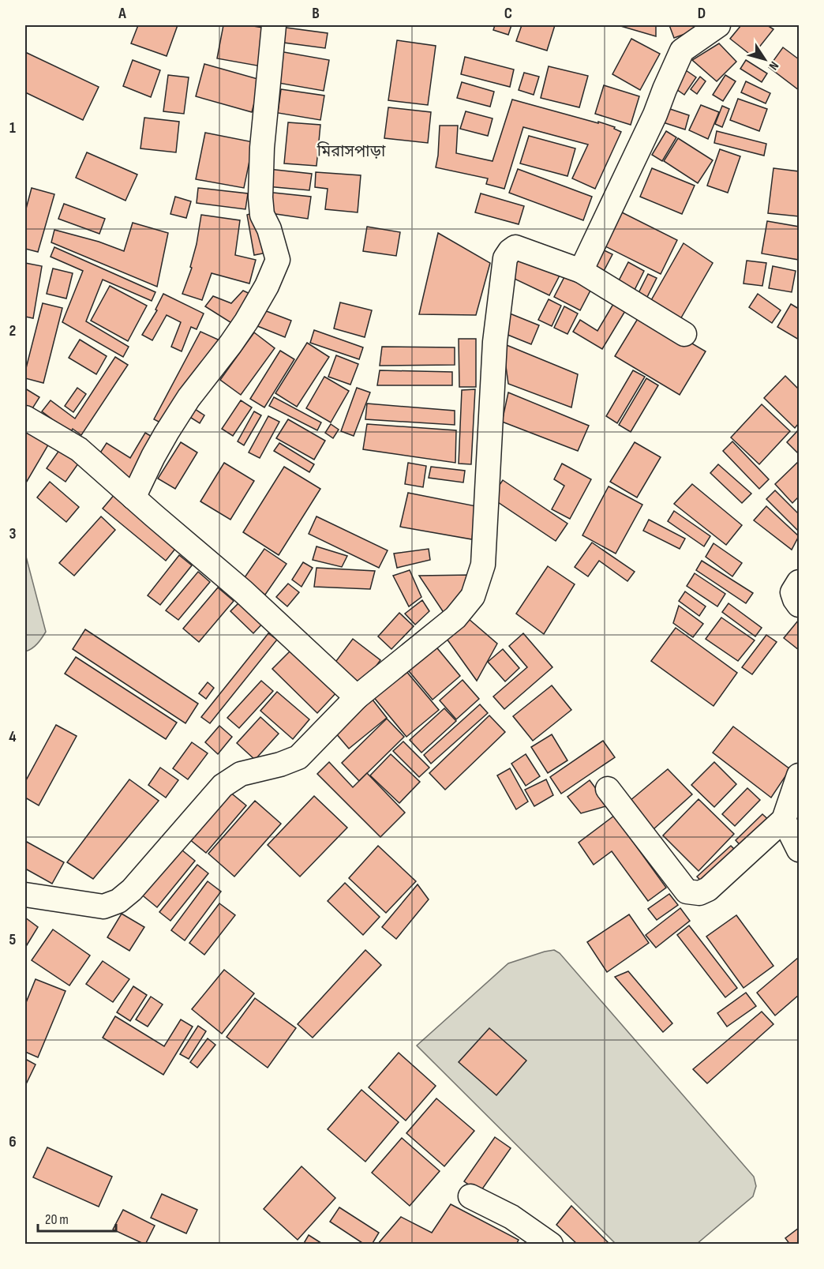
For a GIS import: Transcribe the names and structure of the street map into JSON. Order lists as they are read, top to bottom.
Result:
{
  "districts": ["মিরাসপাড়া"],
  "scale_bar": "20 m",
  "north": "bottom right",
  "grid": {
    "columns": [
      "A",
      "B",
      "C",
      "D"
    ],
    "rows": [
      "1",
      "2",
      "3",
      "4",
      "5",
      "6"
    ]
  }
}
